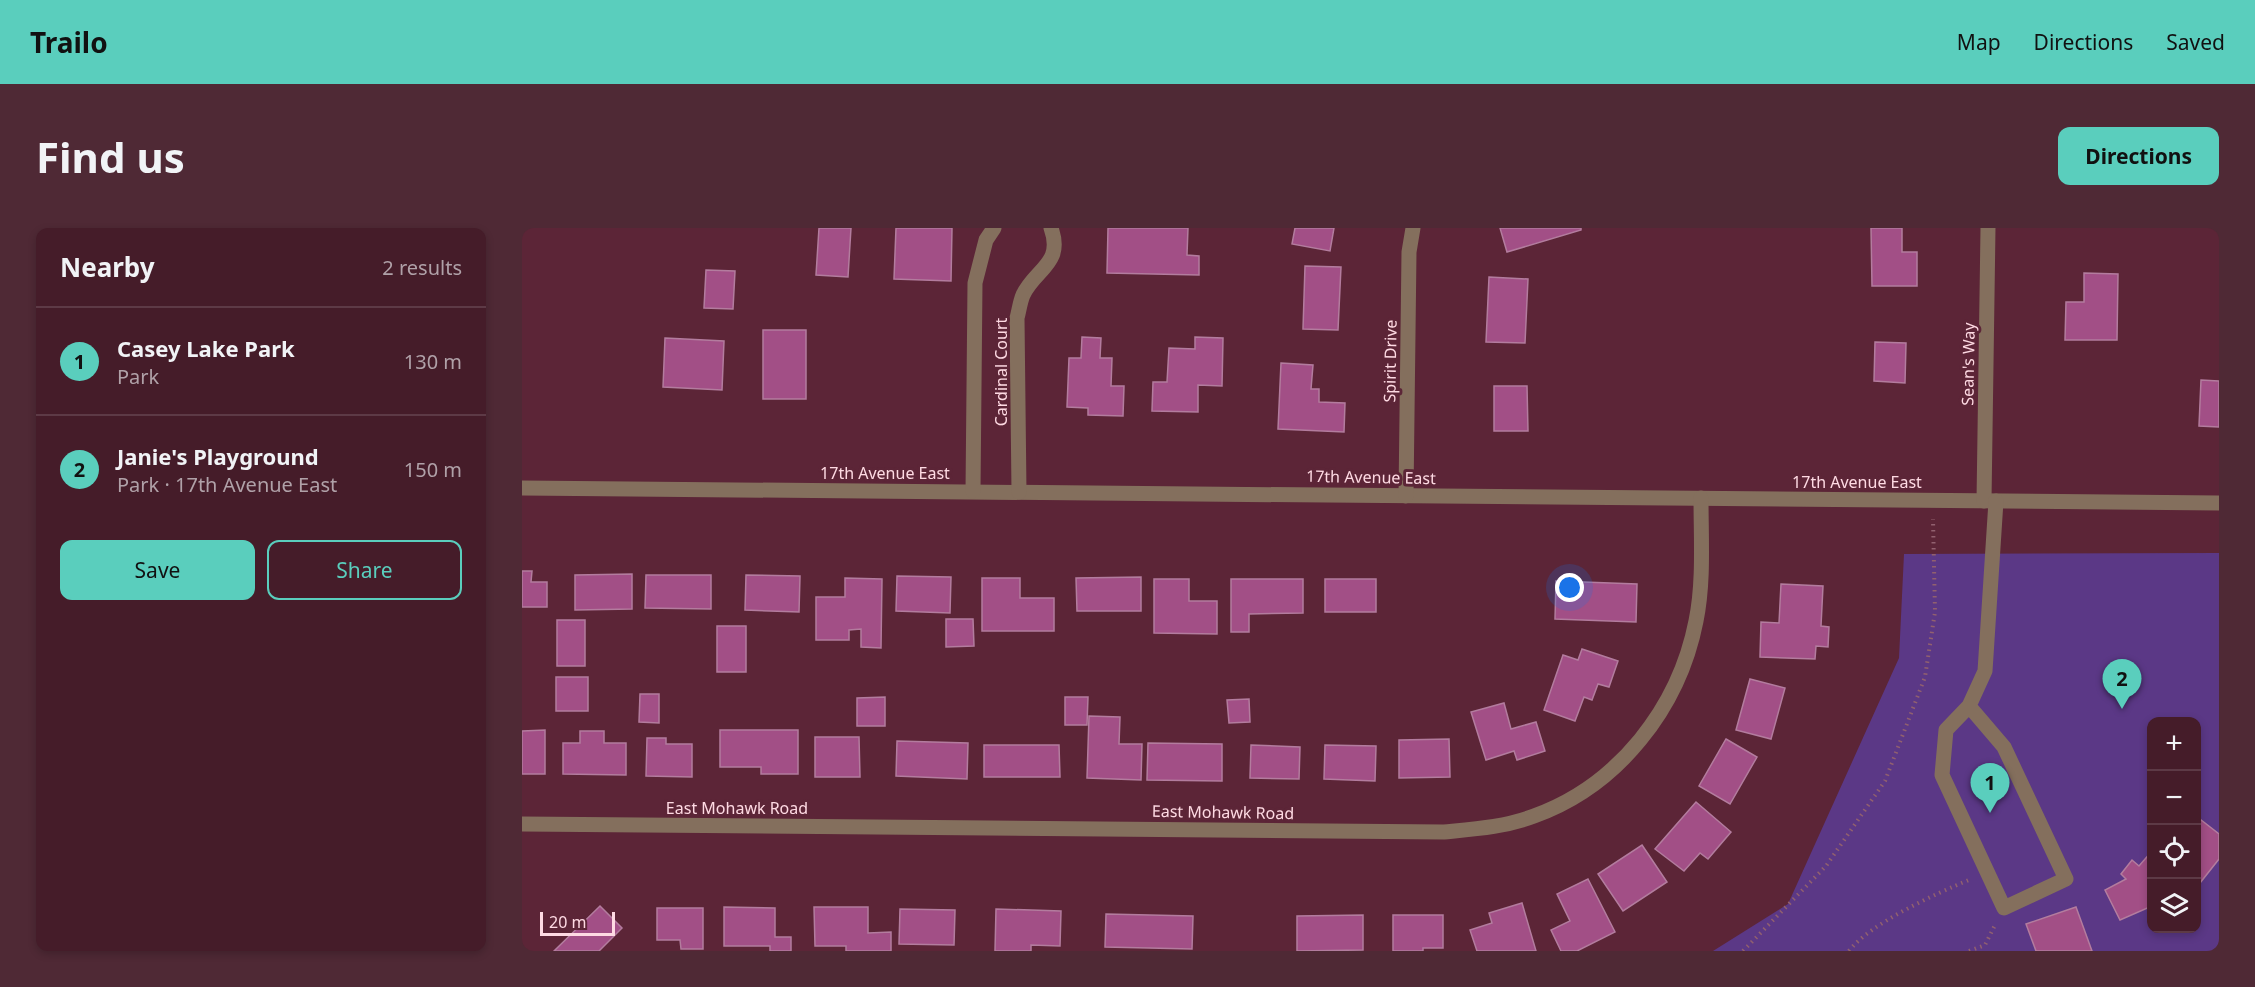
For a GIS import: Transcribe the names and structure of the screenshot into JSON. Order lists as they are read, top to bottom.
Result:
{
  "streets": {
    "street": [
      "Spirit Drive",
      "Sean's Way",
      "Cardinal Court",
      "17th Avenue East",
      "East Mohawk Road"
    ]
  },
  "crossings": [
    ["Spirit Drive", "17th Avenue East"],
    ["Sean's Way", "17th Avenue East"],
    ["Cardinal Court", "17th Avenue East"],
    ["17th Avenue East", "East Mohawk Road"]
  ],
  "scale_bar": "20 m",
  "page": {
    "header": "Trailo",
    "nav": ["Map", "Directions", "Saved"],
    "buttons": [
      "Directions",
      ["Save", "Share"]
    ],
    "title": "Find us",
    "heading": ["Nearby", "2 results"],
    "list": [
      {
        "mark": "1",
        "name": "Casey Lake Park",
        "note": "Park",
        "value": "130 m"
      },
      {
        "mark": "2",
        "name": "Janie's Playground",
        "note": "Park · 17th Avenue East",
        "value": "150 m"
      }
    ],
    "pins": ["2", "1"],
    "map_buttons": ["+", "−"],
    "scale": "20 m"
  }
}
